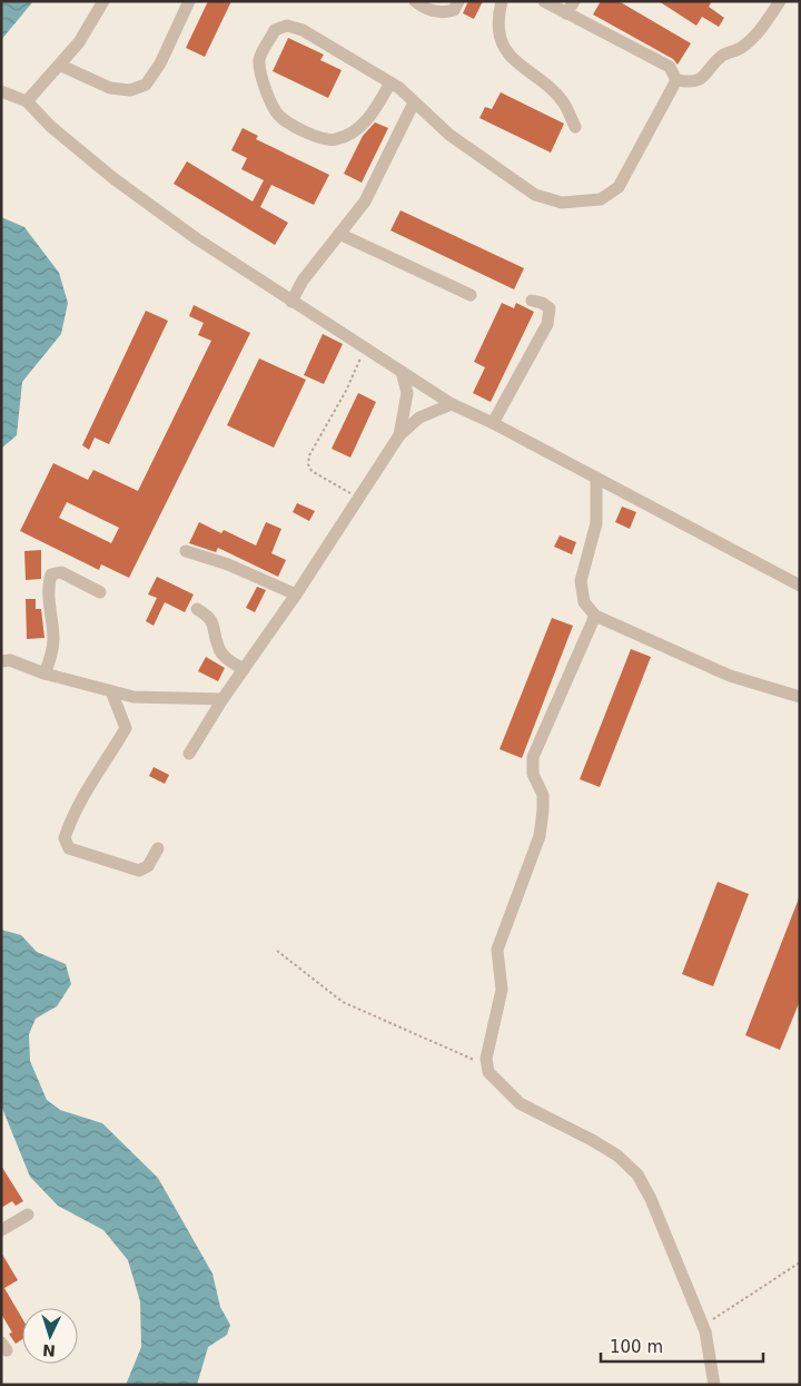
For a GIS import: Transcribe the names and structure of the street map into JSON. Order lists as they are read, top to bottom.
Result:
{
  "scale_bar": "100 m",
  "north": "bottom"
}
